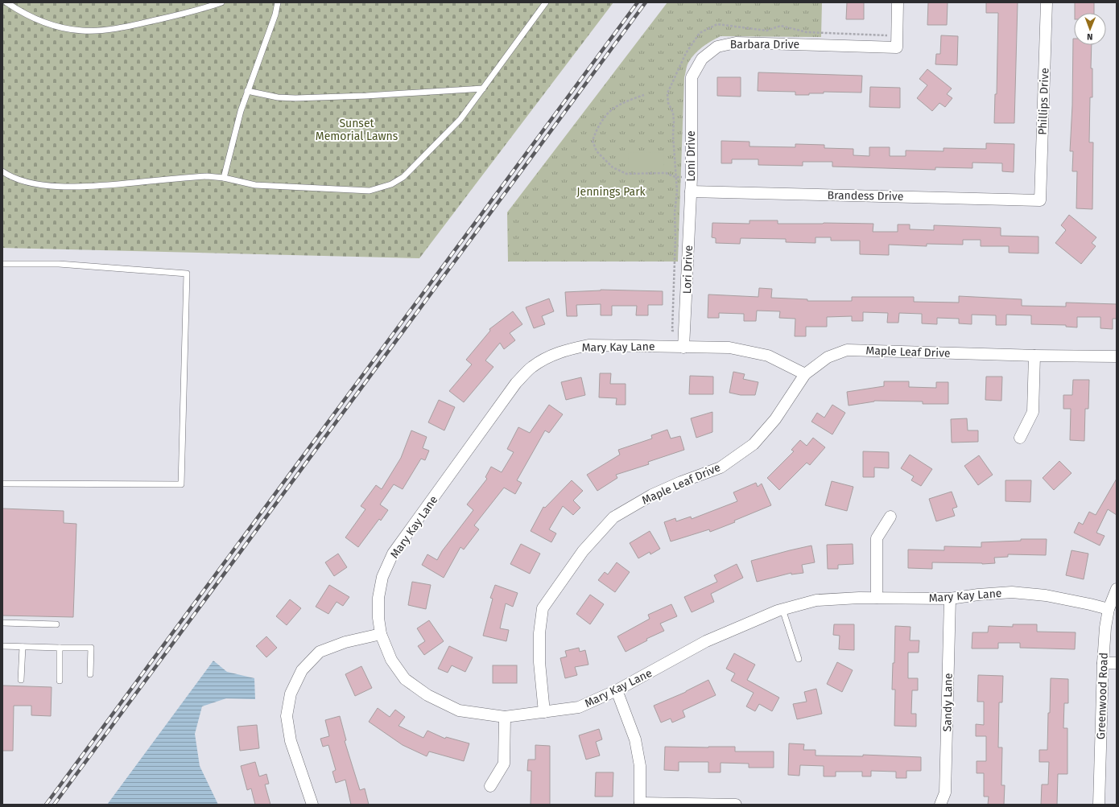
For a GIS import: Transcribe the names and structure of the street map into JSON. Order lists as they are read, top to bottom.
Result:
{
  "streets": {
    "street": [
      "Barbara Drive",
      "Phillips Drive",
      "Loni Drive",
      "Brandess Drive",
      "Lori Drive",
      "Mary Kay Lane",
      "Maple Leaf Drive",
      "Greenwood Road",
      "Sandy Lane"
    ]
  },
  "crossings": [
    ["Barbara Drive", "Loni Drive"],
    ["Phillips Drive", "Brandess Drive"],
    ["Loni Drive", "Brandess Drive"],
    ["Loni Drive", "Lori Drive"],
    ["Brandess Drive", "Lori Drive"],
    ["Lori Drive", "Mary Kay Lane"],
    ["Mary Kay Lane", "Maple Leaf Drive"],
    ["Mary Kay Lane", "Greenwood Road"],
    ["Mary Kay Lane", "Sandy Lane"]
  ],
  "parks": ["Sunset Memorial Lawns", "Jennings Park"],
  "north": "bottom"
}
